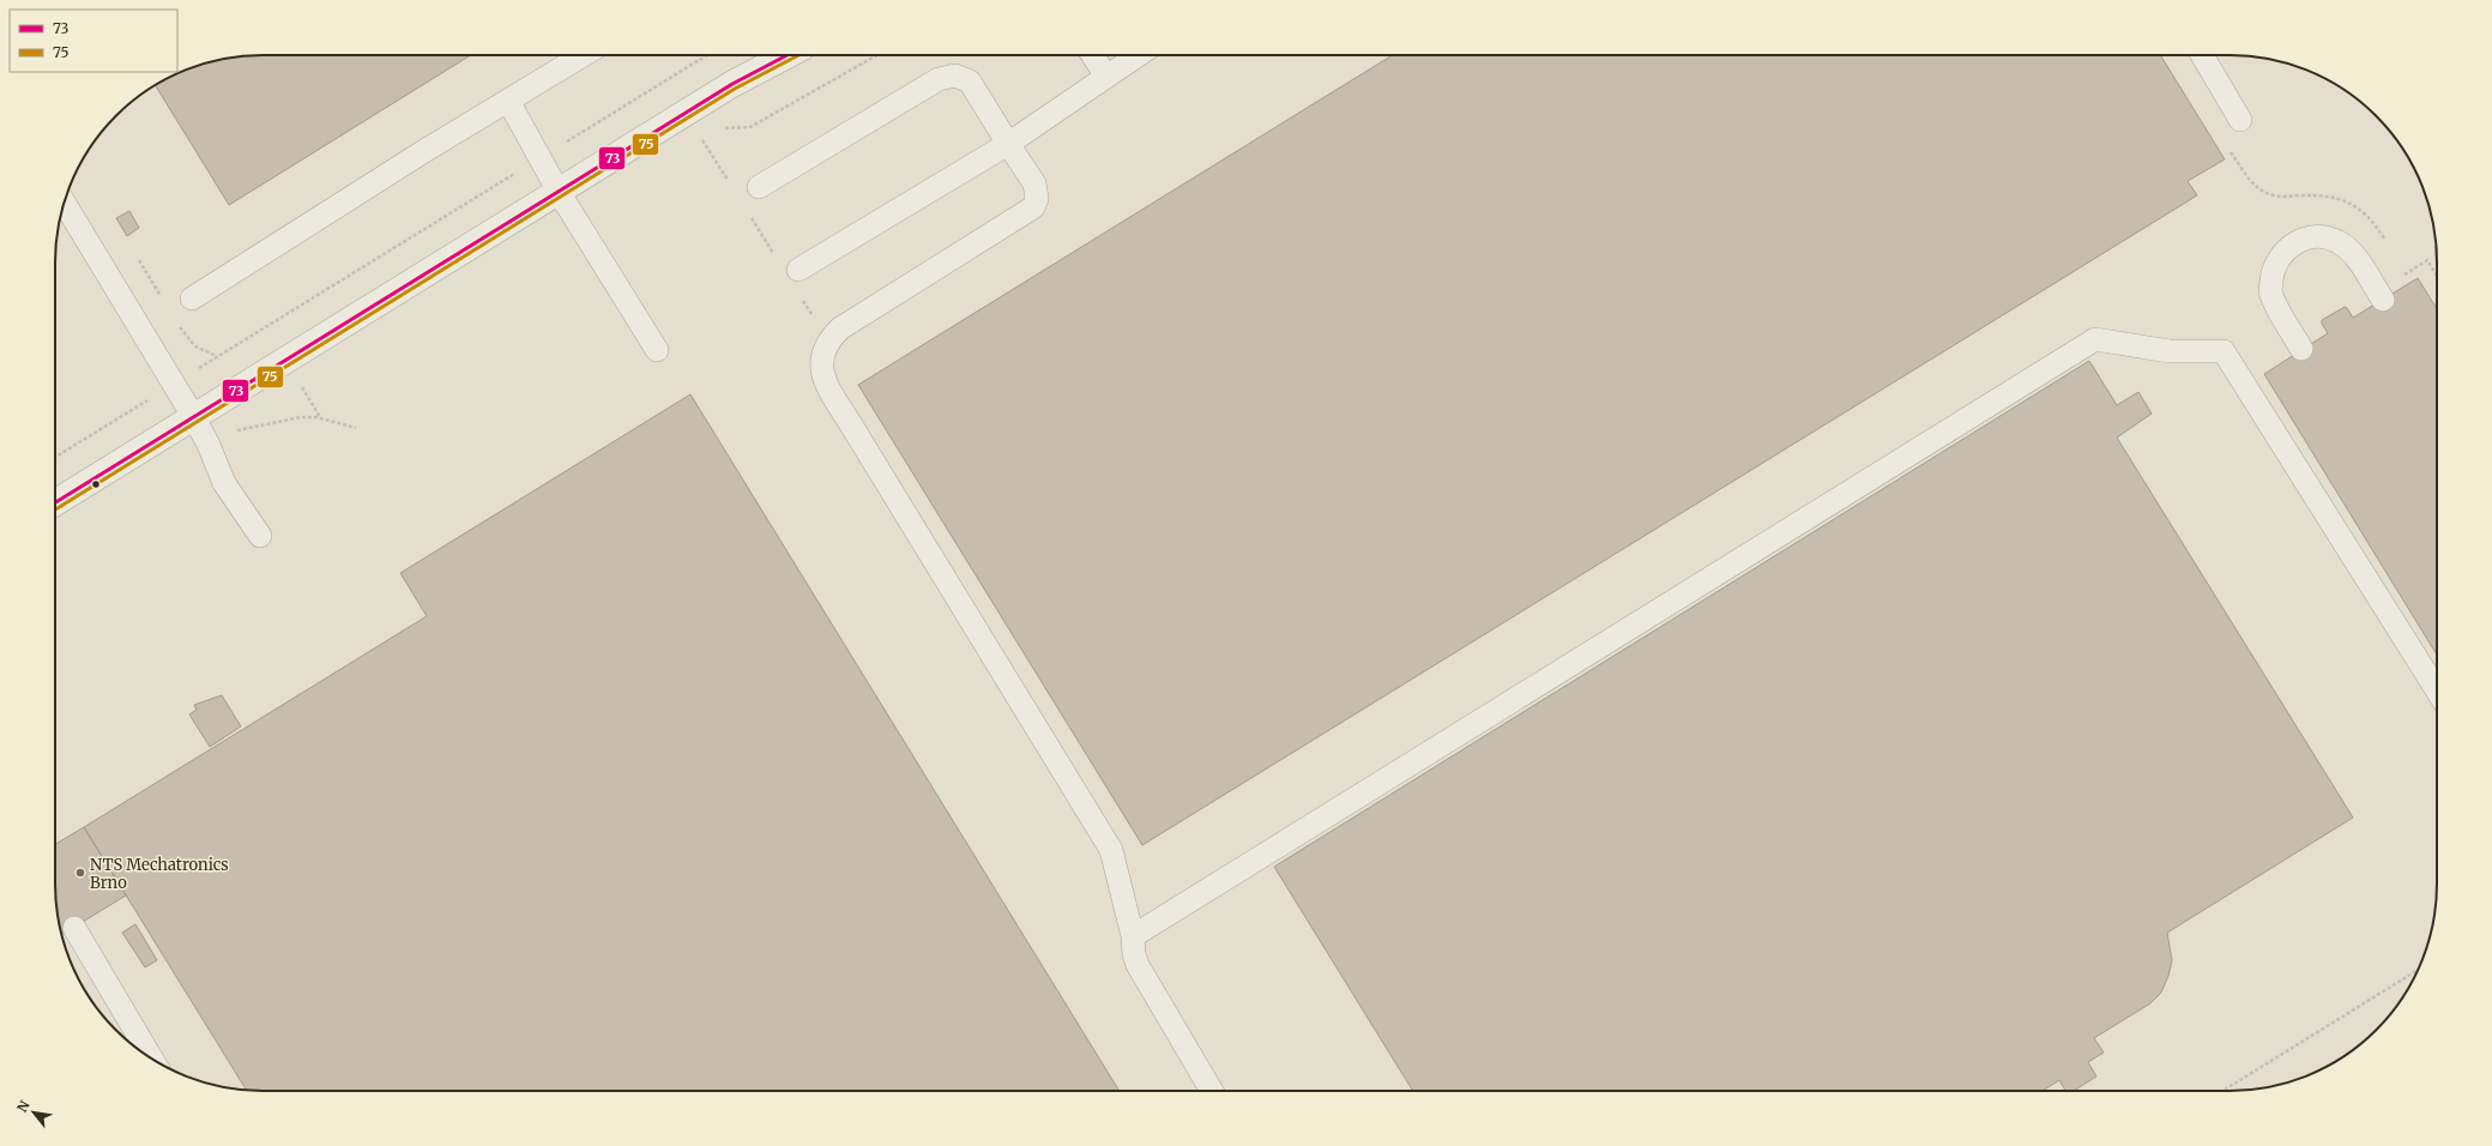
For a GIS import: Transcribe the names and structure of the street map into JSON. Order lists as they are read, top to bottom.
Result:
{
  "places": ["NTS Mechatronics Brno"],
  "lines": ["transit line 73", "transit line 75"],
  "legend": ["73", "75"],
  "north": "top left"
}
